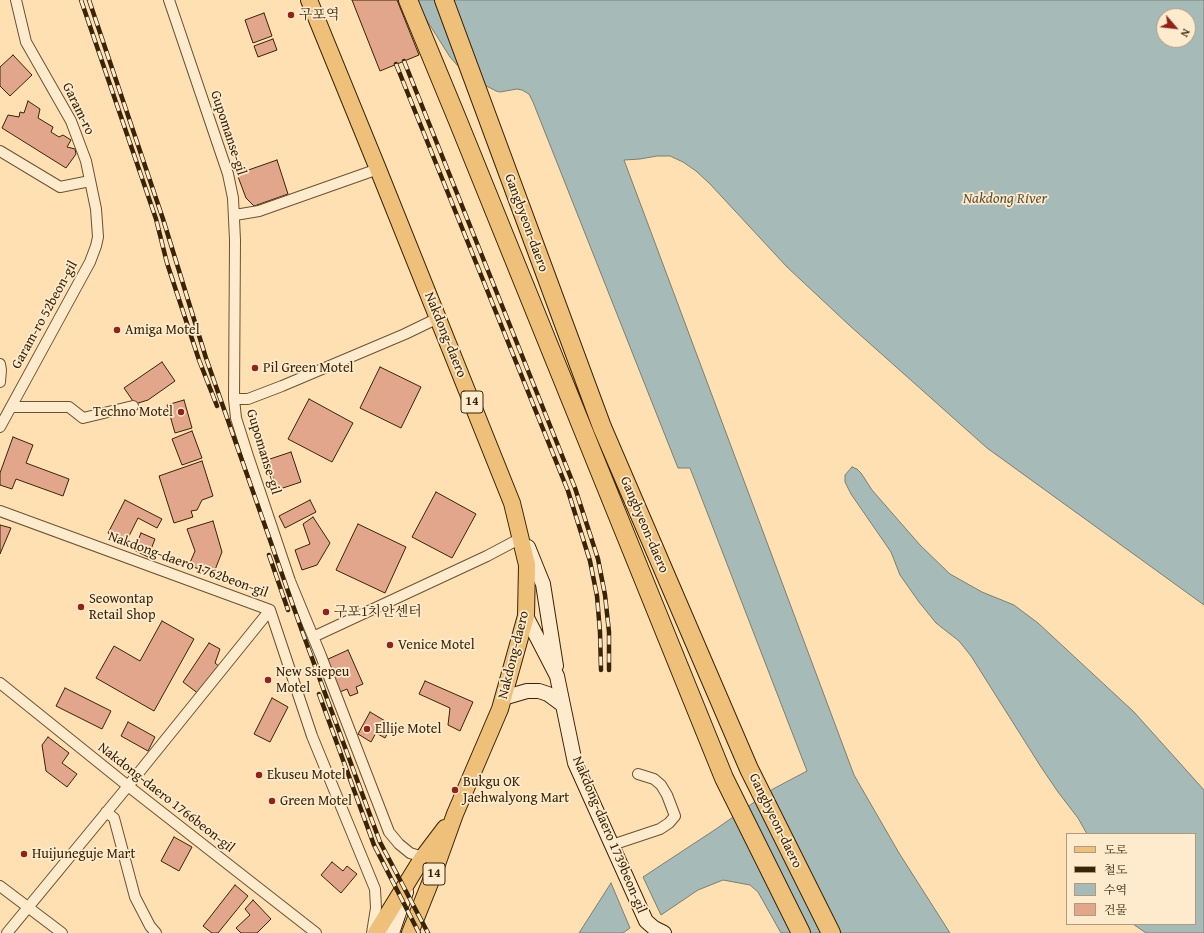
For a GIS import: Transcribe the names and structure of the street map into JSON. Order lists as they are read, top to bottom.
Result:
{
  "streets": {
    "highway": ["Gangbyeon-daero"],
    "main road": ["Nakdong-daero", "14"],
    "street": [
      "Garam-ro",
      "Gupomanse-gil",
      "Garam-ro 52beon-gil",
      "Nakdong-daero 1762beon-gil",
      "Nakdong-daero 1766beon-gil",
      "Nakdong-daero 1739beon-gil"
    ]
  },
  "crossings": [
    ["Garam-ro", "Garam-ro 52beon-gil"],
    ["Gupomanse-gil", "Nakdong-daero"],
    ["Nakdong-daero", "Nakdong-daero 1739beon-gil"]
  ],
  "water": ["Nakdong River"],
  "places": [
    "구포역",
    "Amiga Motel",
    "Pil Green Motel",
    "Techno Motel",
    "Seowontap Retail Shop",
    "구포1치안센터",
    "Venice Motel",
    "New Ssiepeu Motel",
    "Ellije Motel",
    "Ekuseu Motel",
    "Bukgu OK Jaehwalyong Mart",
    "Green Motel",
    "Huijuneguje Mart"
  ],
  "legend": [
    "도로",
    "철도",
    "수역",
    "건물"
  ],
  "north": "bottom right"
}
